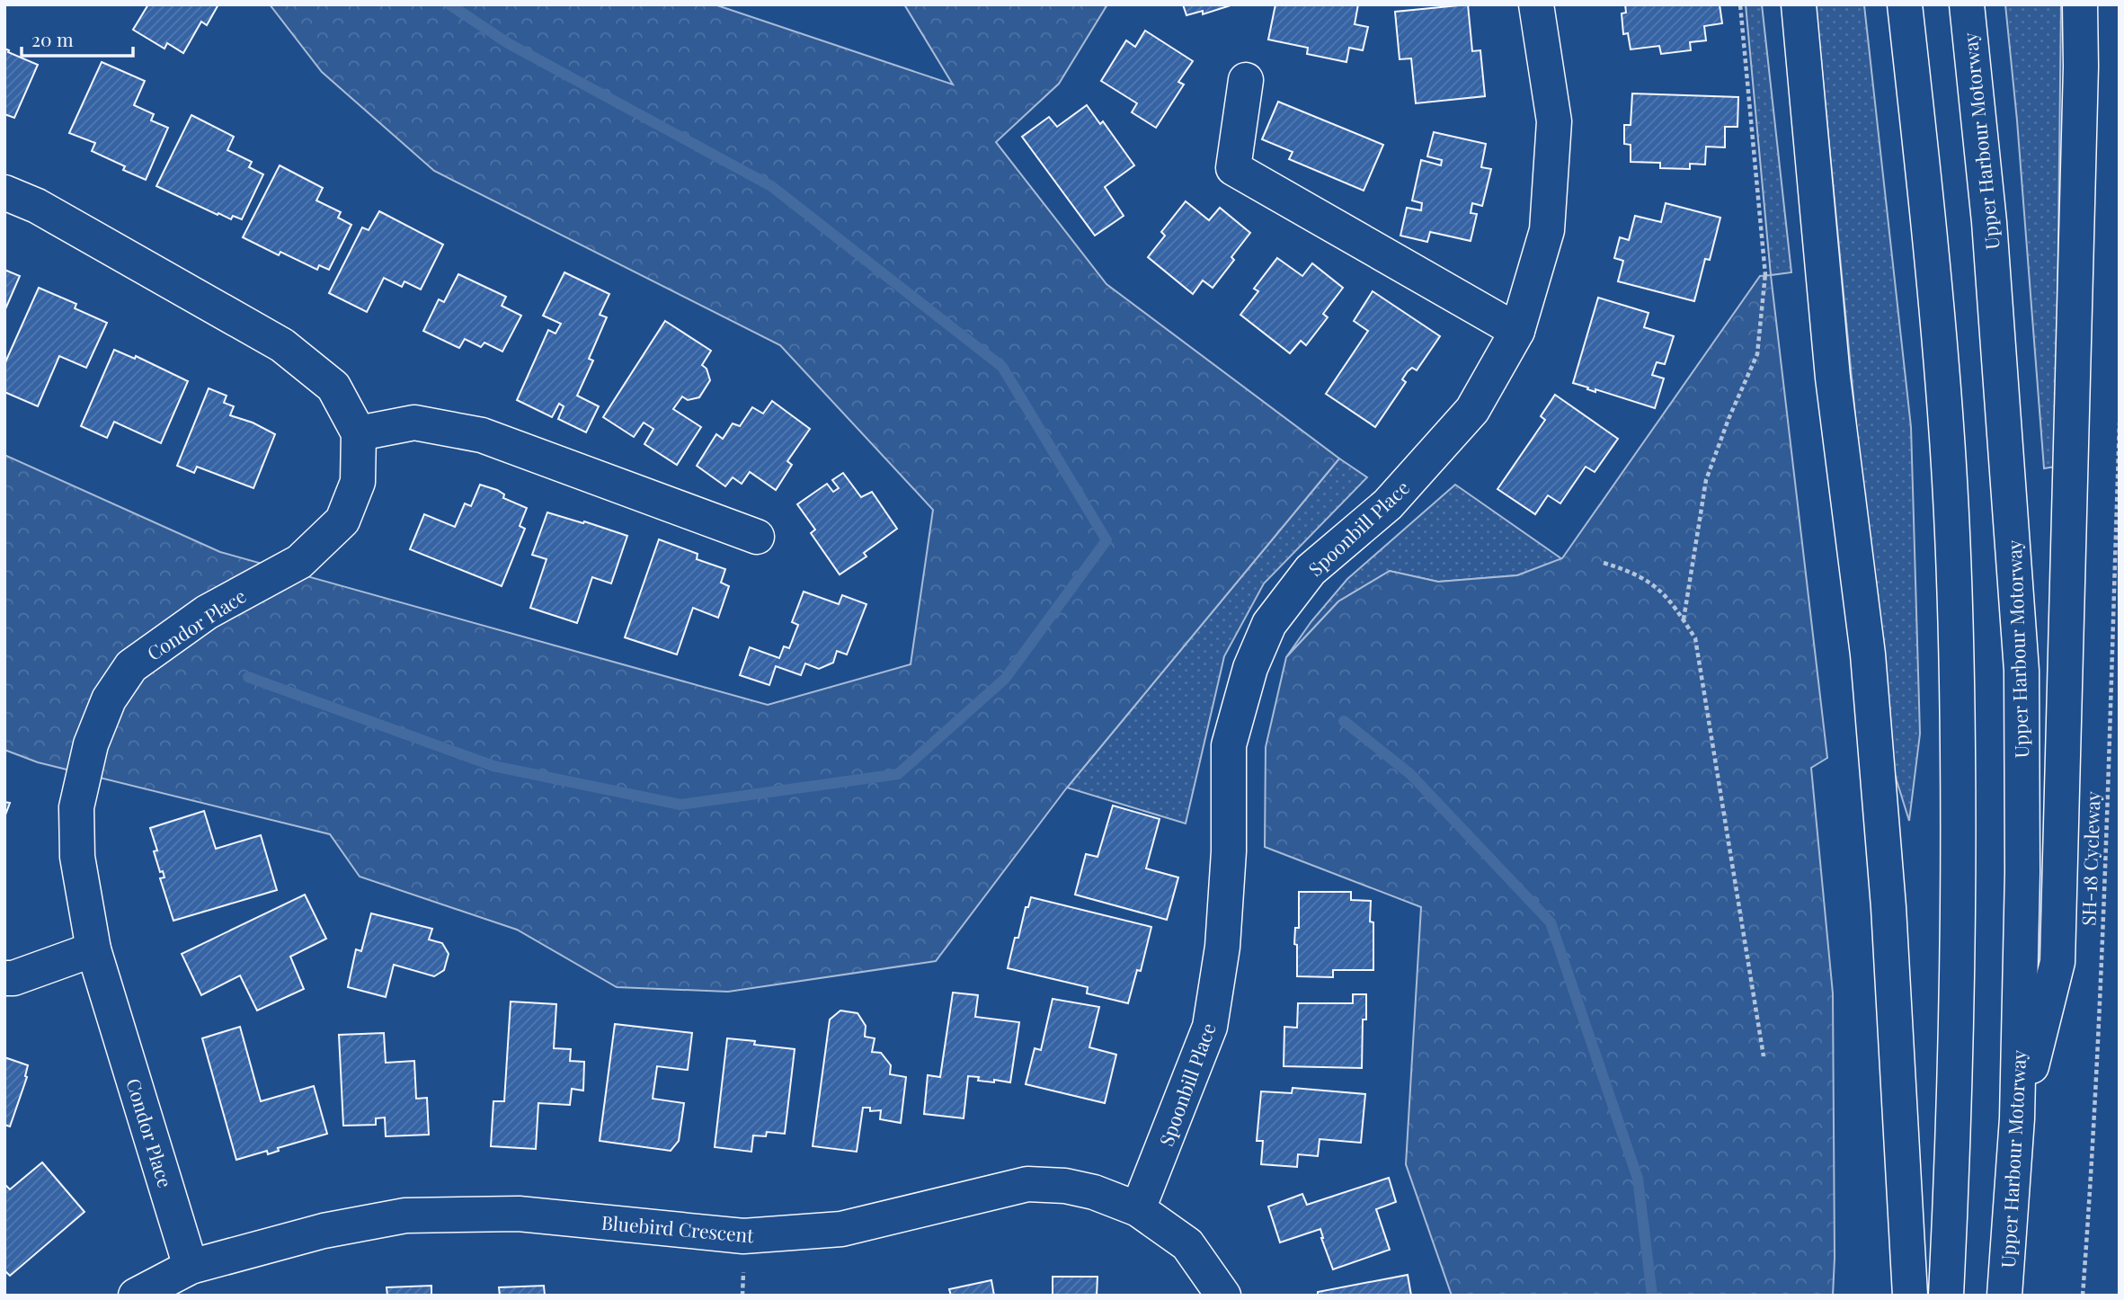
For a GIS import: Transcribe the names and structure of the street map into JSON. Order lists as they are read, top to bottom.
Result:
{
  "streets": {
    "main road": [
      "Upper Harbour Motorway",
      "Spoonbill Place",
      "Condor Place",
      "Bluebird Crescent"
    ],
    "path": ["SH-18 Cycleway"]
  },
  "crossings": [
    ["Spoonbill Place", "Bluebird Crescent"],
    ["Condor Place", "Bluebird Crescent"]
  ],
  "scale_bar": "20 m"
}
